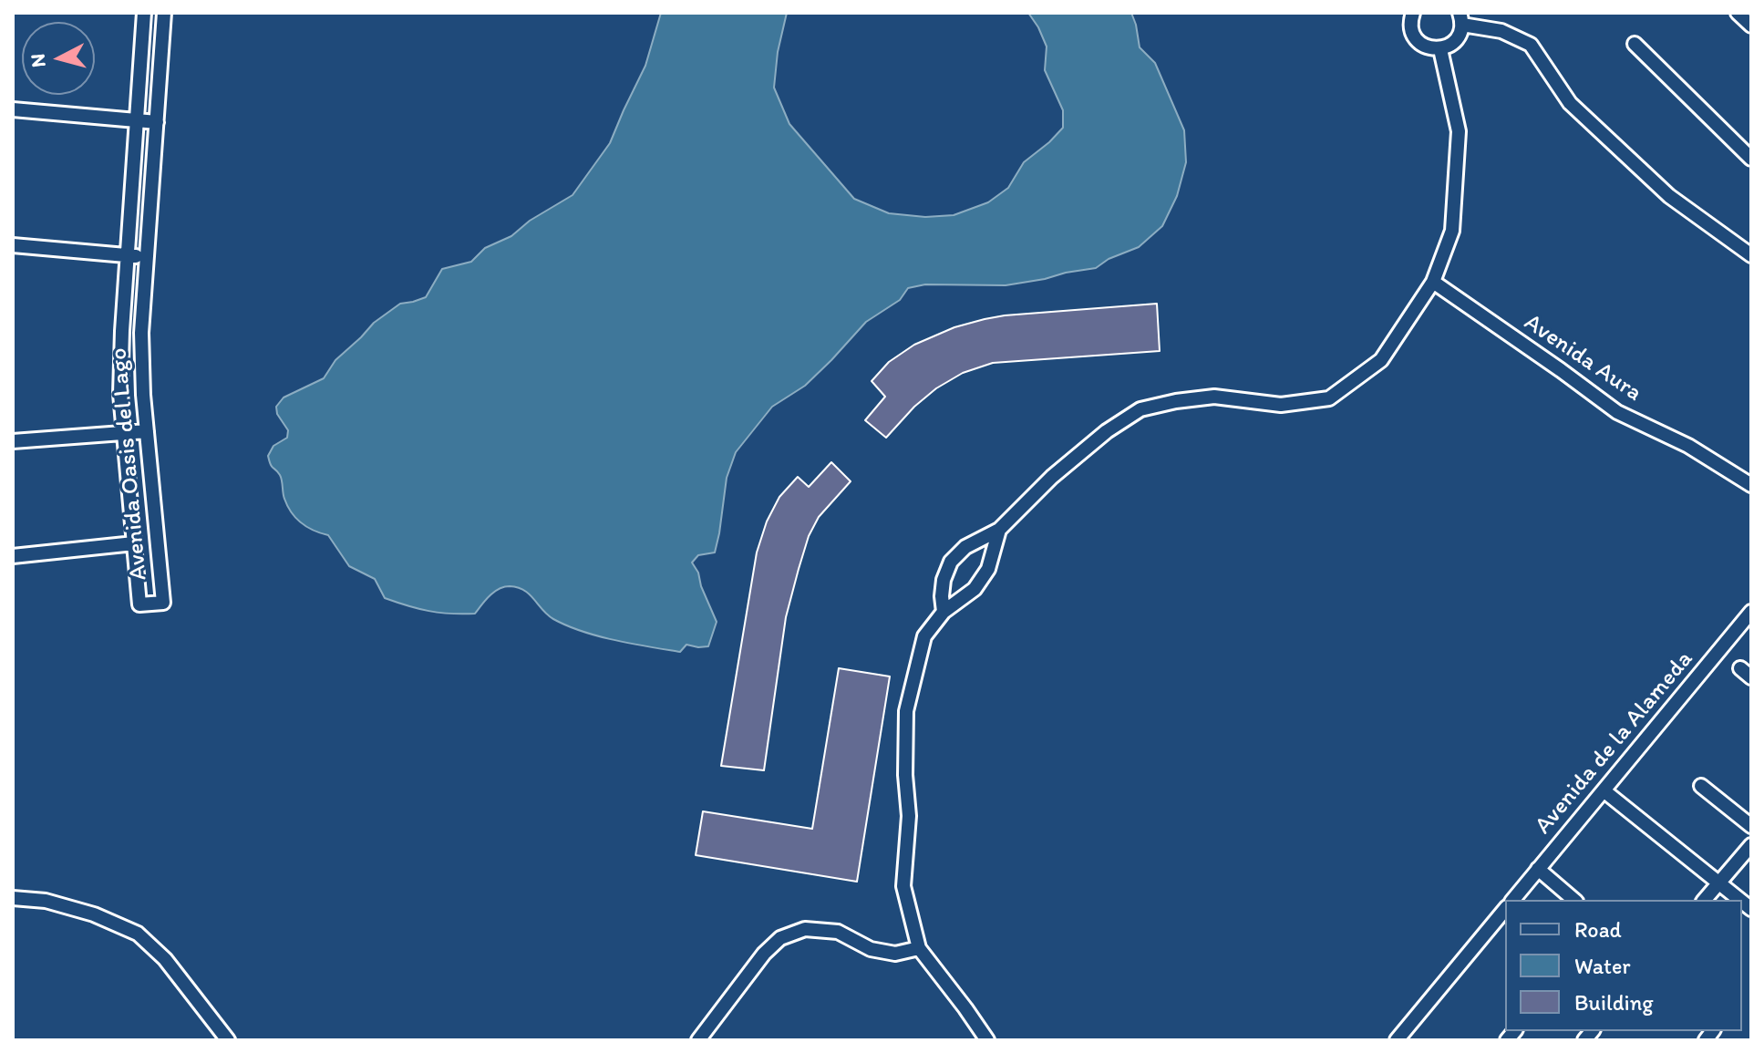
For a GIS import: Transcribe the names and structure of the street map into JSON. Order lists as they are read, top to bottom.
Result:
{
  "streets": {
    "street": ["Avenida Aura", "Avenida Oasis del Lago", "Avenida de la Alameda"]
  },
  "legend": ["Road", "Water", "Building"],
  "north": "left"
}
